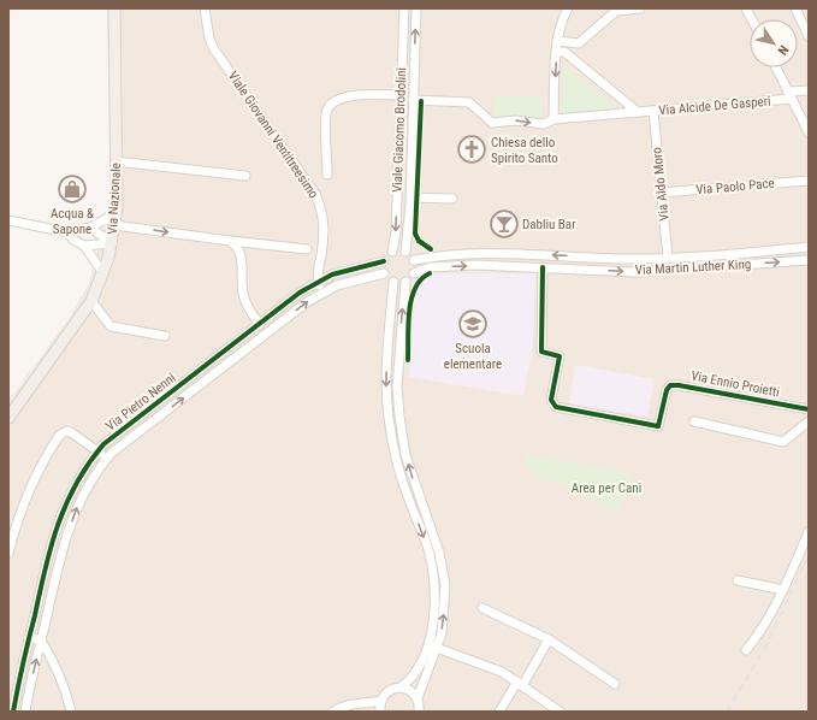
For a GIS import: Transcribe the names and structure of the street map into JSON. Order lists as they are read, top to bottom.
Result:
{
  "streets": {
    "main road": ["Via Nazionale"],
    "street": [
      "Via Alcide De Gasperi",
      "Viale Giacomo Brodolini",
      "Viale Giovanni Ventitreesimo",
      "Via Aldo Moro",
      "Via Paolo Pace",
      "Via Martin Luther King",
      "Via Ennio Proietti",
      "Via Pietro Nenni"
    ]
  },
  "crossings": [
    ["Via Alcide De Gasperi", "Viale Giacomo Brodolini"],
    ["Via Alcide De Gasperi", "Via Aldo Moro"],
    ["Viale Giacomo Brodolini", "Via Martin Luther King"],
    ["Viale Giacomo Brodolini", "Via Pietro Nenni"],
    ["Viale Giovanni Ventitreesimo", "Via Pietro Nenni"],
    ["Via Aldo Moro", "Via Paolo Pace"],
    ["Via Aldo Moro", "Via Martin Luther King"],
    ["Via Martin Luther King", "Via Ennio Proietti"],
    ["Via Martin Luther King", "Via Pietro Nenni"]
  ],
  "parks": ["Area per Cani"],
  "places": {
    "church": ["Chiesa dello Spirito Santo"],
    "shop": ["Acqua & Sapone"],
    "bar": ["Dabliu Bar"],
    "school or university": ["Scuola elementare"]
  },
  "north": "bottom right"
}
